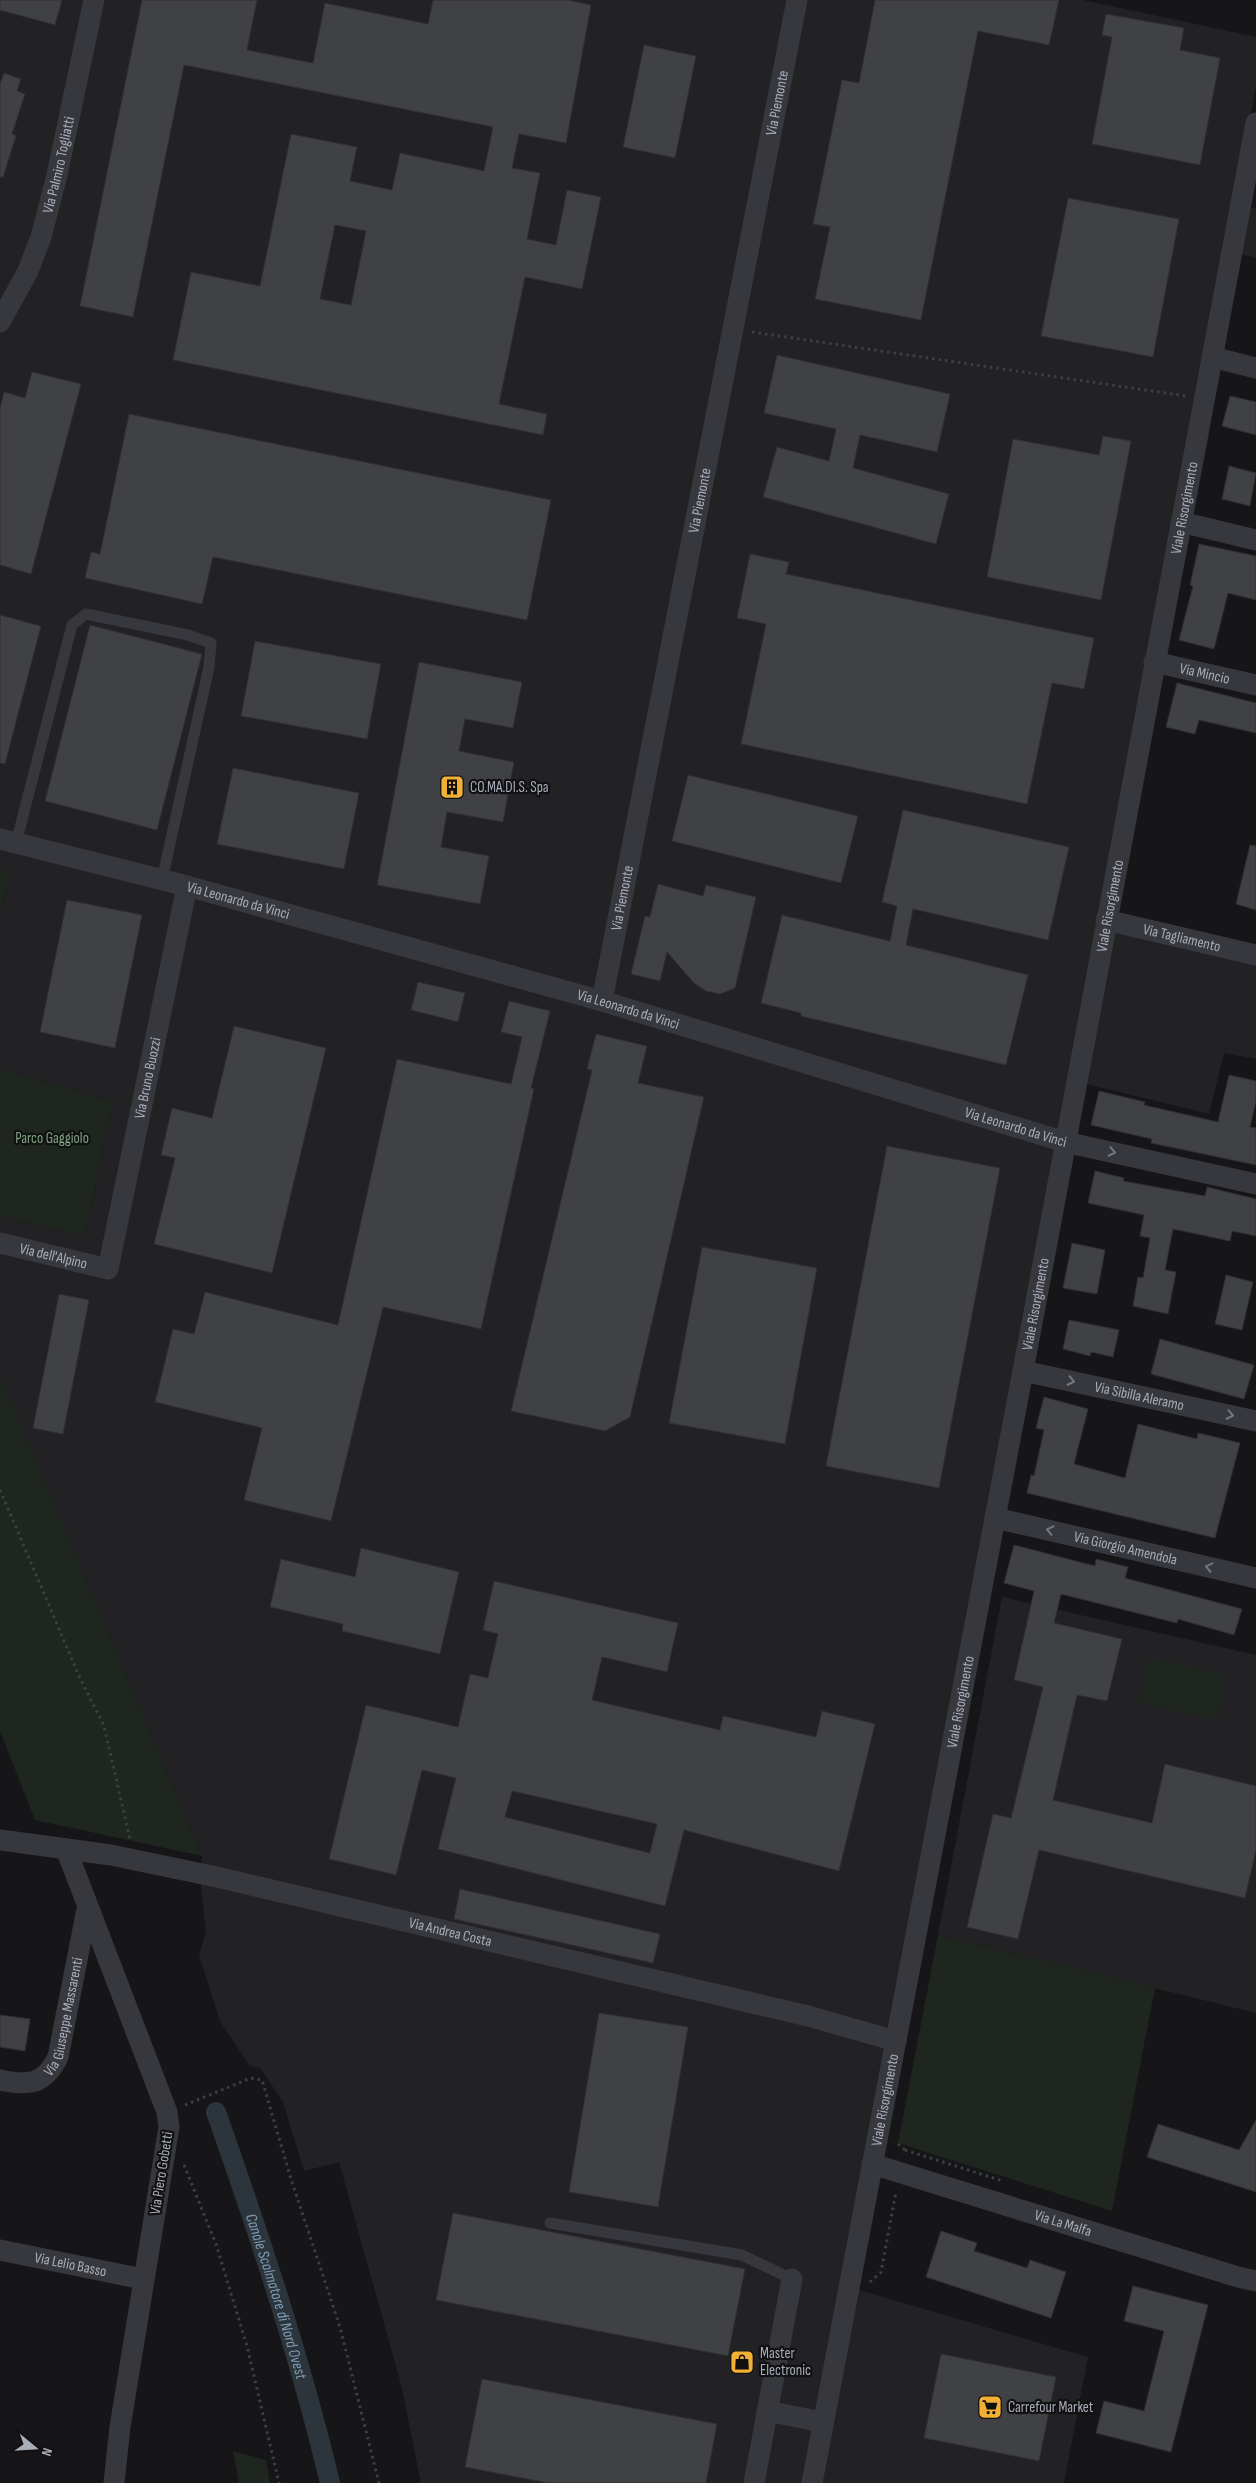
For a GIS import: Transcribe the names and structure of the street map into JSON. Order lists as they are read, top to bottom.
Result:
{
  "streets": {
    "street": [
      "Via Piemonte",
      "Via Palmiro Togliatti",
      "Viale Risorgimento",
      "Via Mincio",
      "Via Leonardo da Vinci",
      "Via Tagliamento",
      "Via Bruno Buozzi",
      "Via dell'Alpino",
      "Via Sibilla Aleramo",
      "Via Giorgio Amendola",
      "Via Andrea Costa",
      "Via Giuseppe Massarenti",
      "Via Piero Gobetti",
      "Via La Malfa",
      "Via Lelio Basso"
    ]
  },
  "crossings": [
    ["Via Piemonte", "Via Leonardo da Vinci"],
    ["Viale Risorgimento", "Via Mincio"],
    ["Viale Risorgimento", "Via Leonardo da Vinci"],
    ["Viale Risorgimento", "Via Tagliamento"],
    ["Viale Risorgimento", "Via Sibilla Aleramo"],
    ["Viale Risorgimento", "Via Giorgio Amendola"],
    ["Viale Risorgimento", "Via Andrea Costa"],
    ["Viale Risorgimento", "Via La Malfa"],
    ["Via Leonardo da Vinci", "Via Bruno Buozzi"],
    ["Via Bruno Buozzi", "Via dell'Alpino"],
    ["Via Andrea Costa", "Via Piero Gobetti"],
    ["Via Giuseppe Massarenti", "Via Piero Gobetti"],
    ["Via Piero Gobetti", "Via Lelio Basso"]
  ],
  "one_way": ["Via Sibilla Aleramo", "Via Giorgio Amendola"],
  "water": ["Canale Scolmatore di Nord Ovest"],
  "parks": ["Parco Gaggiolo"],
  "places": {
    "building": ["CO.MA.DI.S. Spa"],
    "shop": ["Master Electronic"],
    "supermarket": ["Carrefour Market"]
  },
  "north": "right"
}
